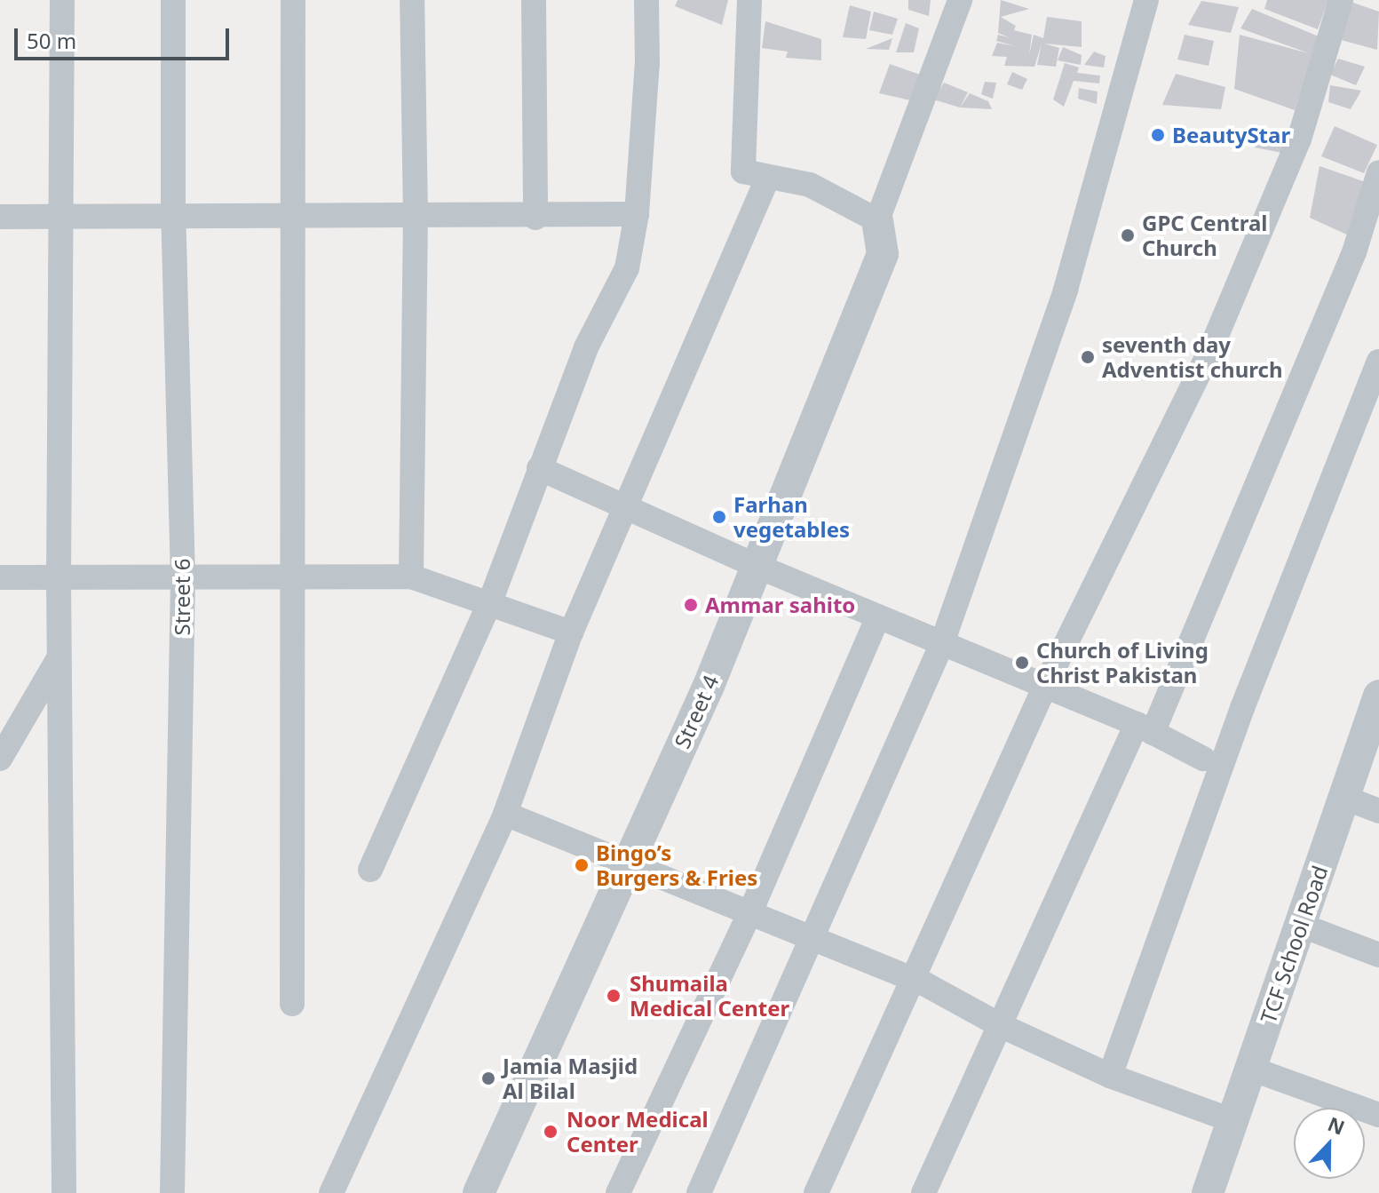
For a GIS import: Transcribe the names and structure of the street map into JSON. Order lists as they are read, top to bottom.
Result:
{
  "streets": {
    "street": ["Street 6", "Street 4", "TCF School Road"]
  },
  "places": [
    "BeautyStar",
    "GPC Central Church",
    "seventh day Adventist church",
    "Farhan vegetables",
    "Ammar sahito",
    "Church of Living Christ Pakistan",
    "Bingo’s Burgers & Fries",
    "Shumaila Medical Center",
    "Jamia Masjid Al Bilal",
    "Noor Medical Center"
  ],
  "scale_bar": "50 m",
  "north": "top"
}
